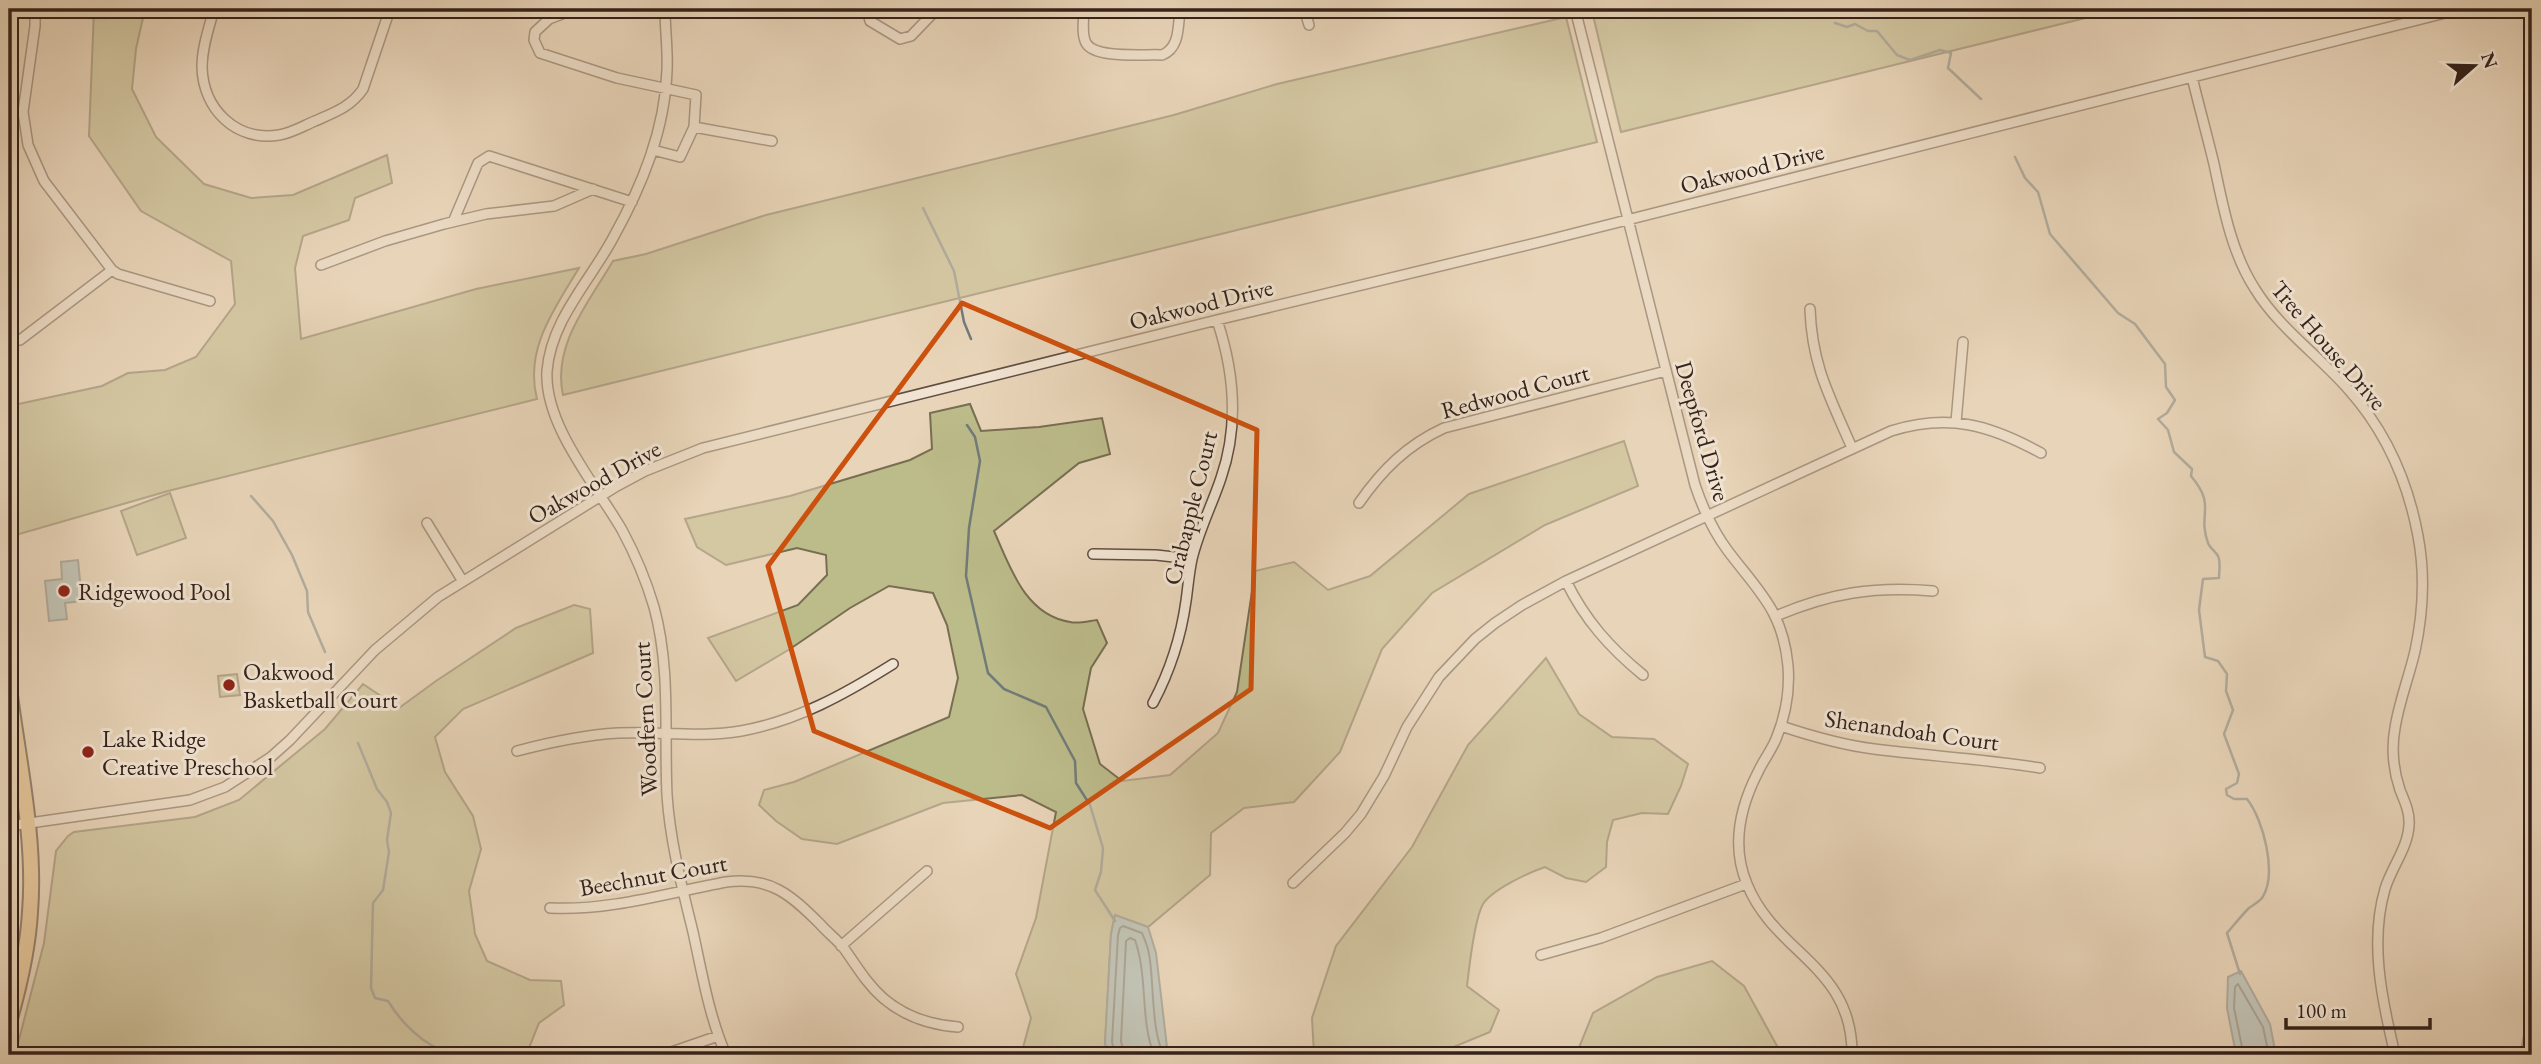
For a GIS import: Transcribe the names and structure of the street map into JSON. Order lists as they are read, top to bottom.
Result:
{
  "streets": {
    "street": [
      "Oakwood Drive",
      "Tree House Drive",
      "Redwood Court",
      "Deepford Drive",
      "Crabapple Court",
      "Woodfern Court",
      "Shenandoah Court",
      "Beechnut Court"
    ]
  },
  "crossings": [
    ["Oakwood Drive", "Tree House Drive"],
    ["Oakwood Drive", "Deepford Drive"],
    ["Oakwood Drive", "Crabapple Court"],
    ["Oakwood Drive", "Woodfern Court"],
    ["Redwood Court", "Deepford Drive"],
    ["Deepford Drive", "Shenandoah Court"],
    ["Woodfern Court", "Beechnut Court"]
  ],
  "places": ["Ridgewood Pool", "Oakwood Basketball Court", "Lake Ridge Creative Preschool"],
  "scale_bar": "100 m",
  "north": "right"
}
